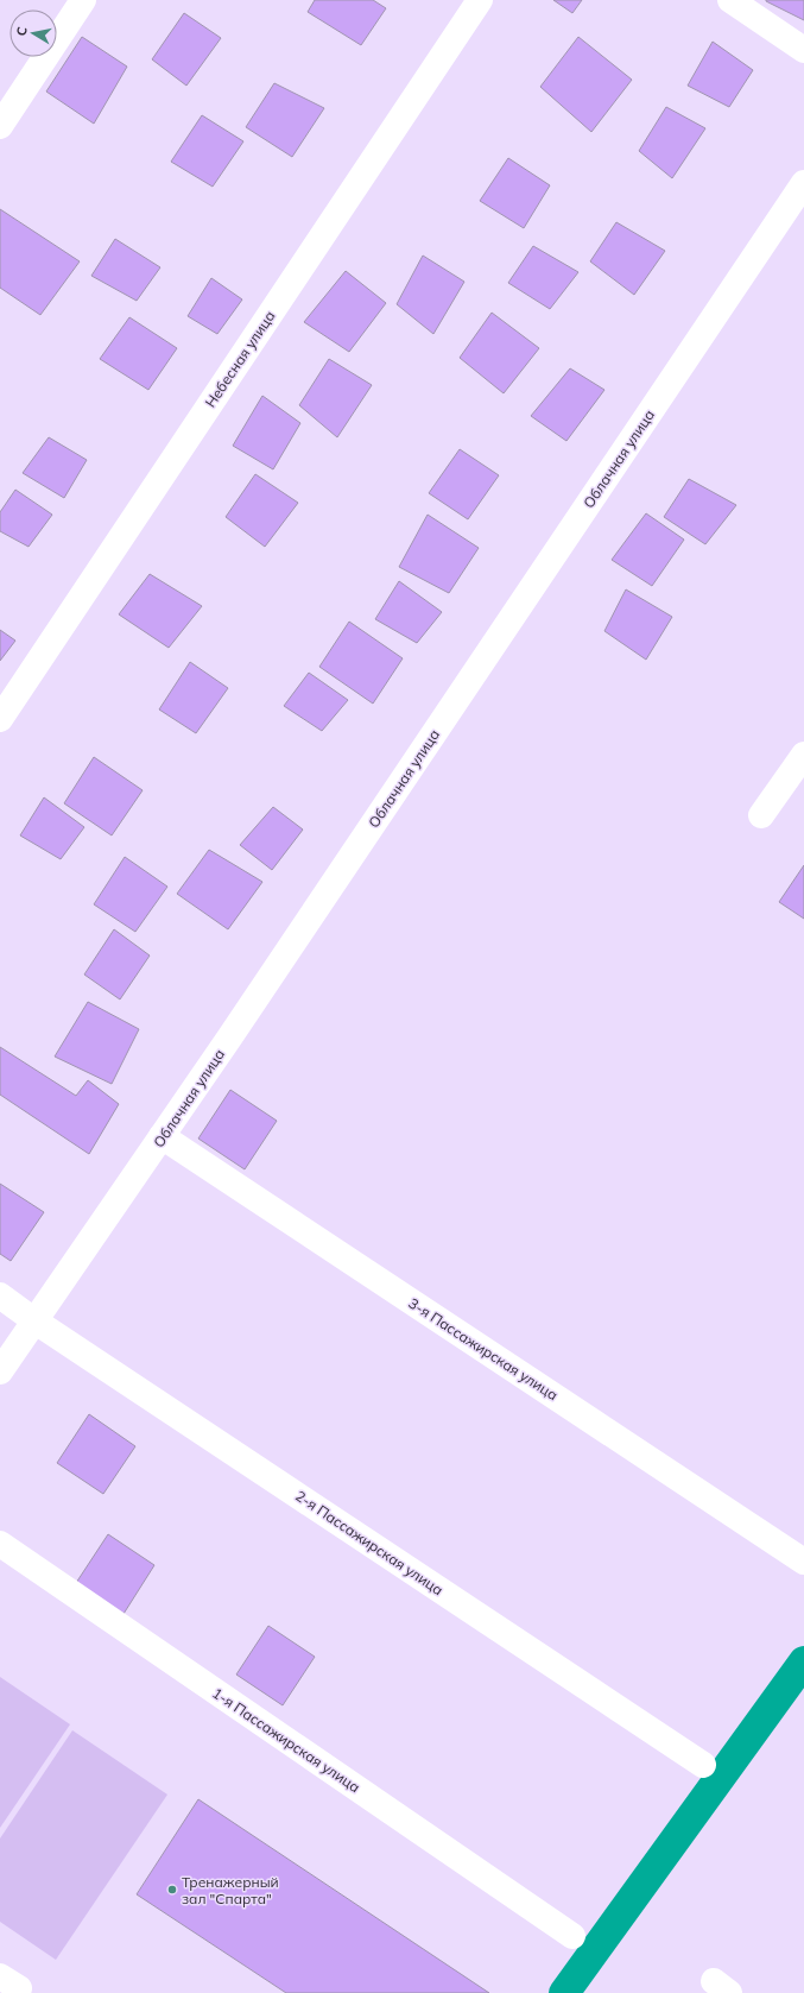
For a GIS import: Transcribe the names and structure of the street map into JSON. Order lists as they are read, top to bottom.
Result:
{
  "streets": {
    "street": [
      "Небесная улица",
      "Облачная улица",
      "3-я Пассажирская улица",
      "2-я Пассажирская улица",
      "1-я Пассажирская улица"
    ]
  },
  "crossings": [
    ["Облачная улица", "3-я Пассажирская улица"],
    ["Облачная улица", "2-я Пассажирская улица"]
  ],
  "places": ["Тренажерный зал \"Спарта\""],
  "north": "left"
}
